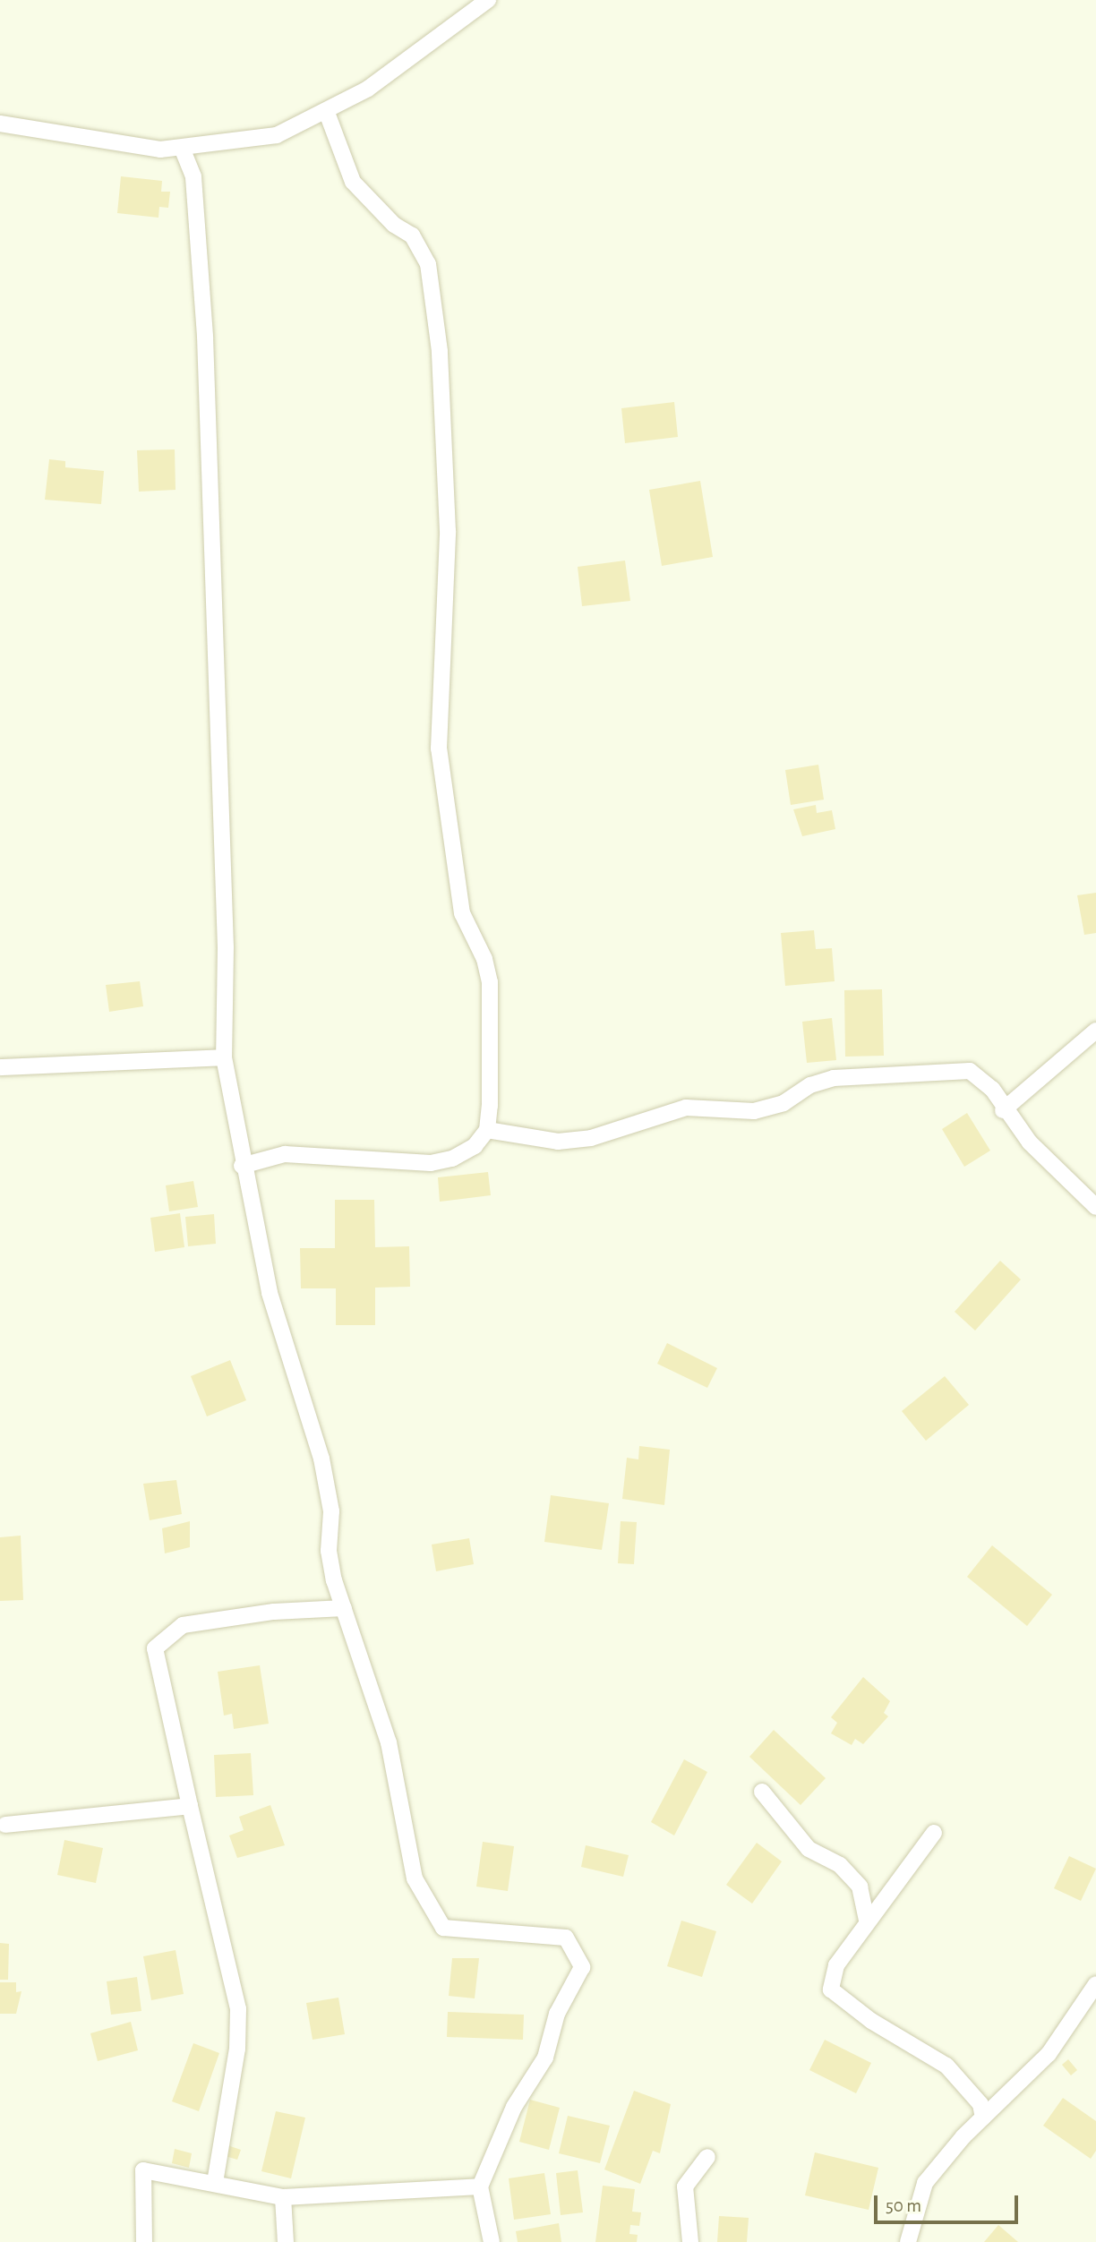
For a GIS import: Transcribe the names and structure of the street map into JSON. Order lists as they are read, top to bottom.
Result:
{
  "scale_bar": "50 m"
}
